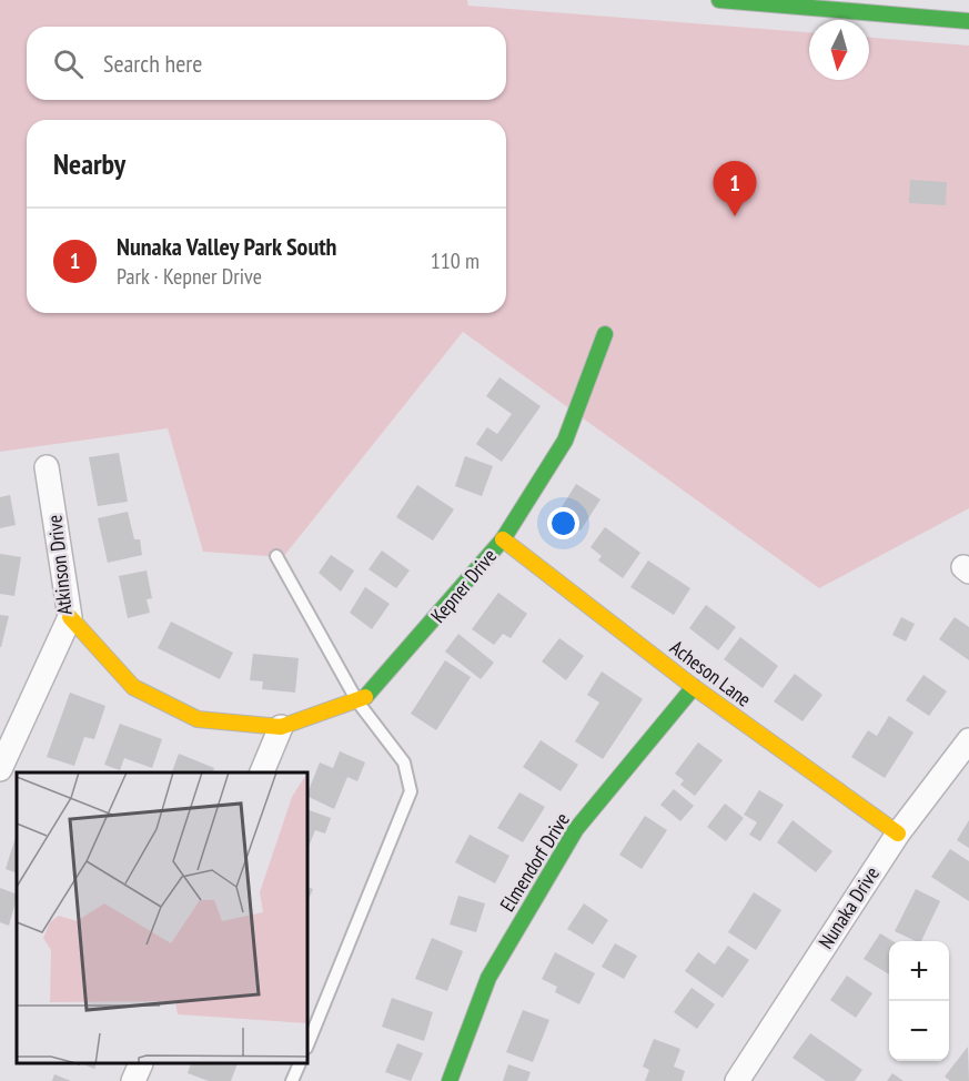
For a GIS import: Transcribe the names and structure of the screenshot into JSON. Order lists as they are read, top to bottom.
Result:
{
  "streets": {
    "street": [
      "Atkinson Drive",
      "Kepner Drive",
      "Acheson Lane",
      "Elmendorf Drive",
      "Nunaka Drive"
    ]
  },
  "crossings": [
    ["Kepner Drive", "Acheson Lane"],
    ["Acheson Lane", "Elmendorf Drive"],
    ["Acheson Lane", "Nunaka Drive"]
  ],
  "north": "bottom",
  "page": {
    "search": "Search here",
    "heading": "Nearby",
    "pins": "1",
    "list": [
      {
        "mark": "1",
        "name": "Nunaka Valley Park South",
        "note": "Park · Kepner Drive",
        "value": "110 m"
      }
    ],
    "map_buttons": ["+", "−"]
  }
}
